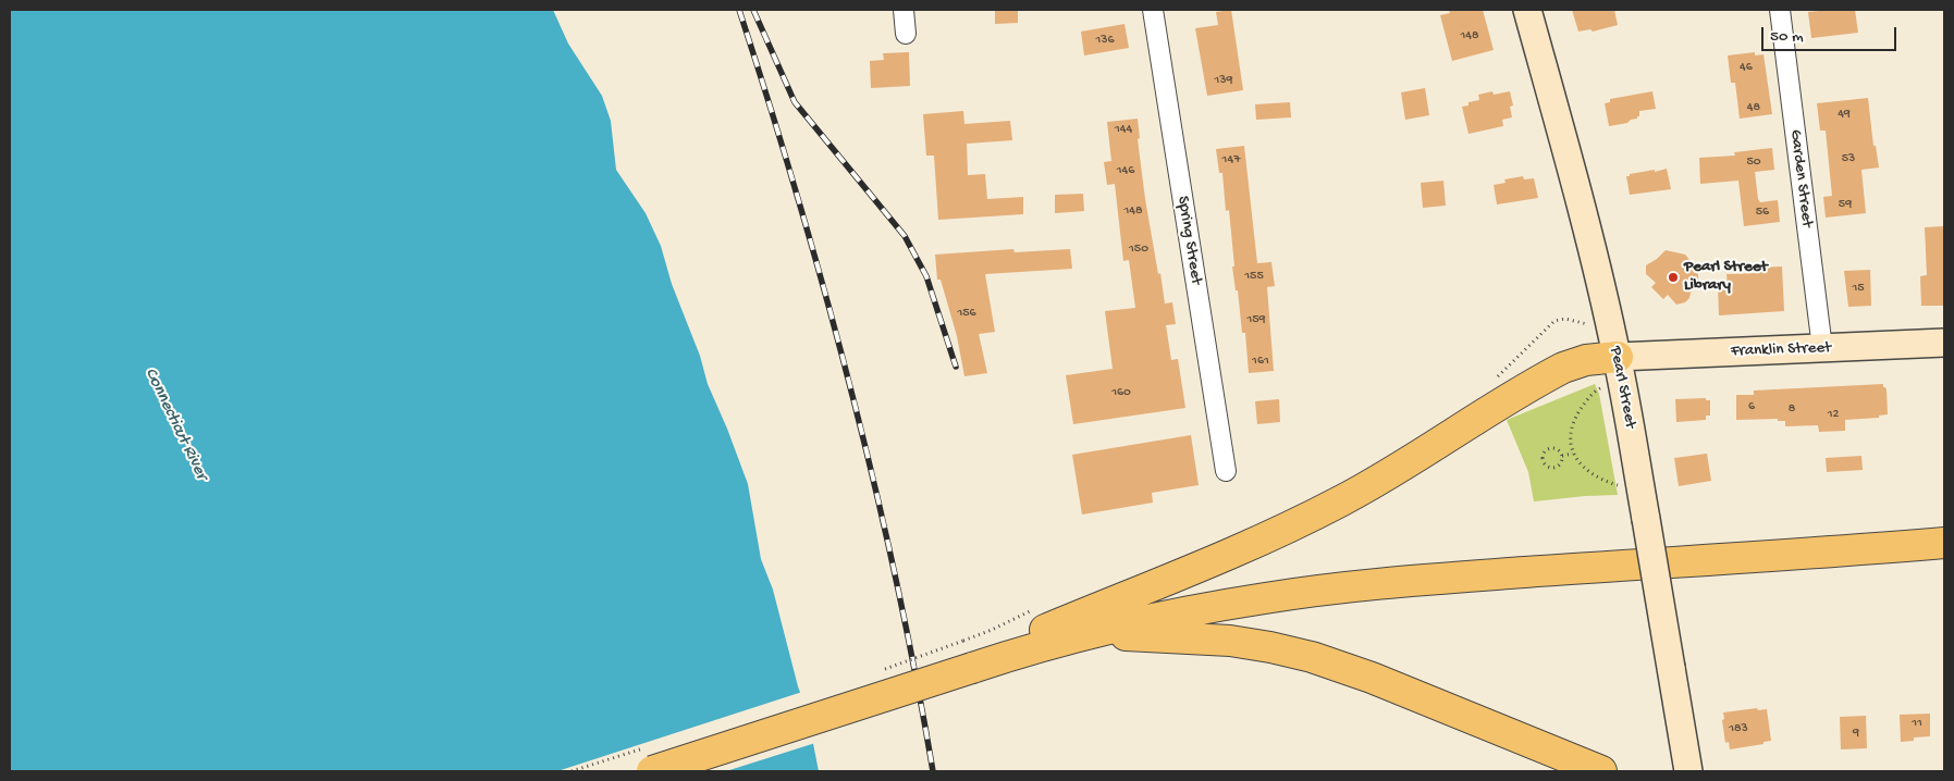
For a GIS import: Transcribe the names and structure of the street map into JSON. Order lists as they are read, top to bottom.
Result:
{
  "streets": {
    "street": [
      "Garden Street",
      "Spring Street",
      "Franklin Street",
      "Pearl Street"
    ]
  },
  "crossings": [
    ["Garden Street", "Franklin Street"],
    ["Franklin Street", "Pearl Street"]
  ],
  "water": ["Connecticut River"],
  "places": ["Pearl Street Library"],
  "house_numbers": [
    "148",
    "136",
    "46",
    "139",
    "48",
    "49",
    "144",
    "53",
    "147",
    "50",
    "146",
    "59",
    "148",
    "56",
    "150",
    "155",
    "15",
    "156",
    "159",
    "161",
    "160",
    "6",
    "8",
    "12",
    "11",
    "183",
    "9"
  ],
  "scale_bar": "50 m"
}
